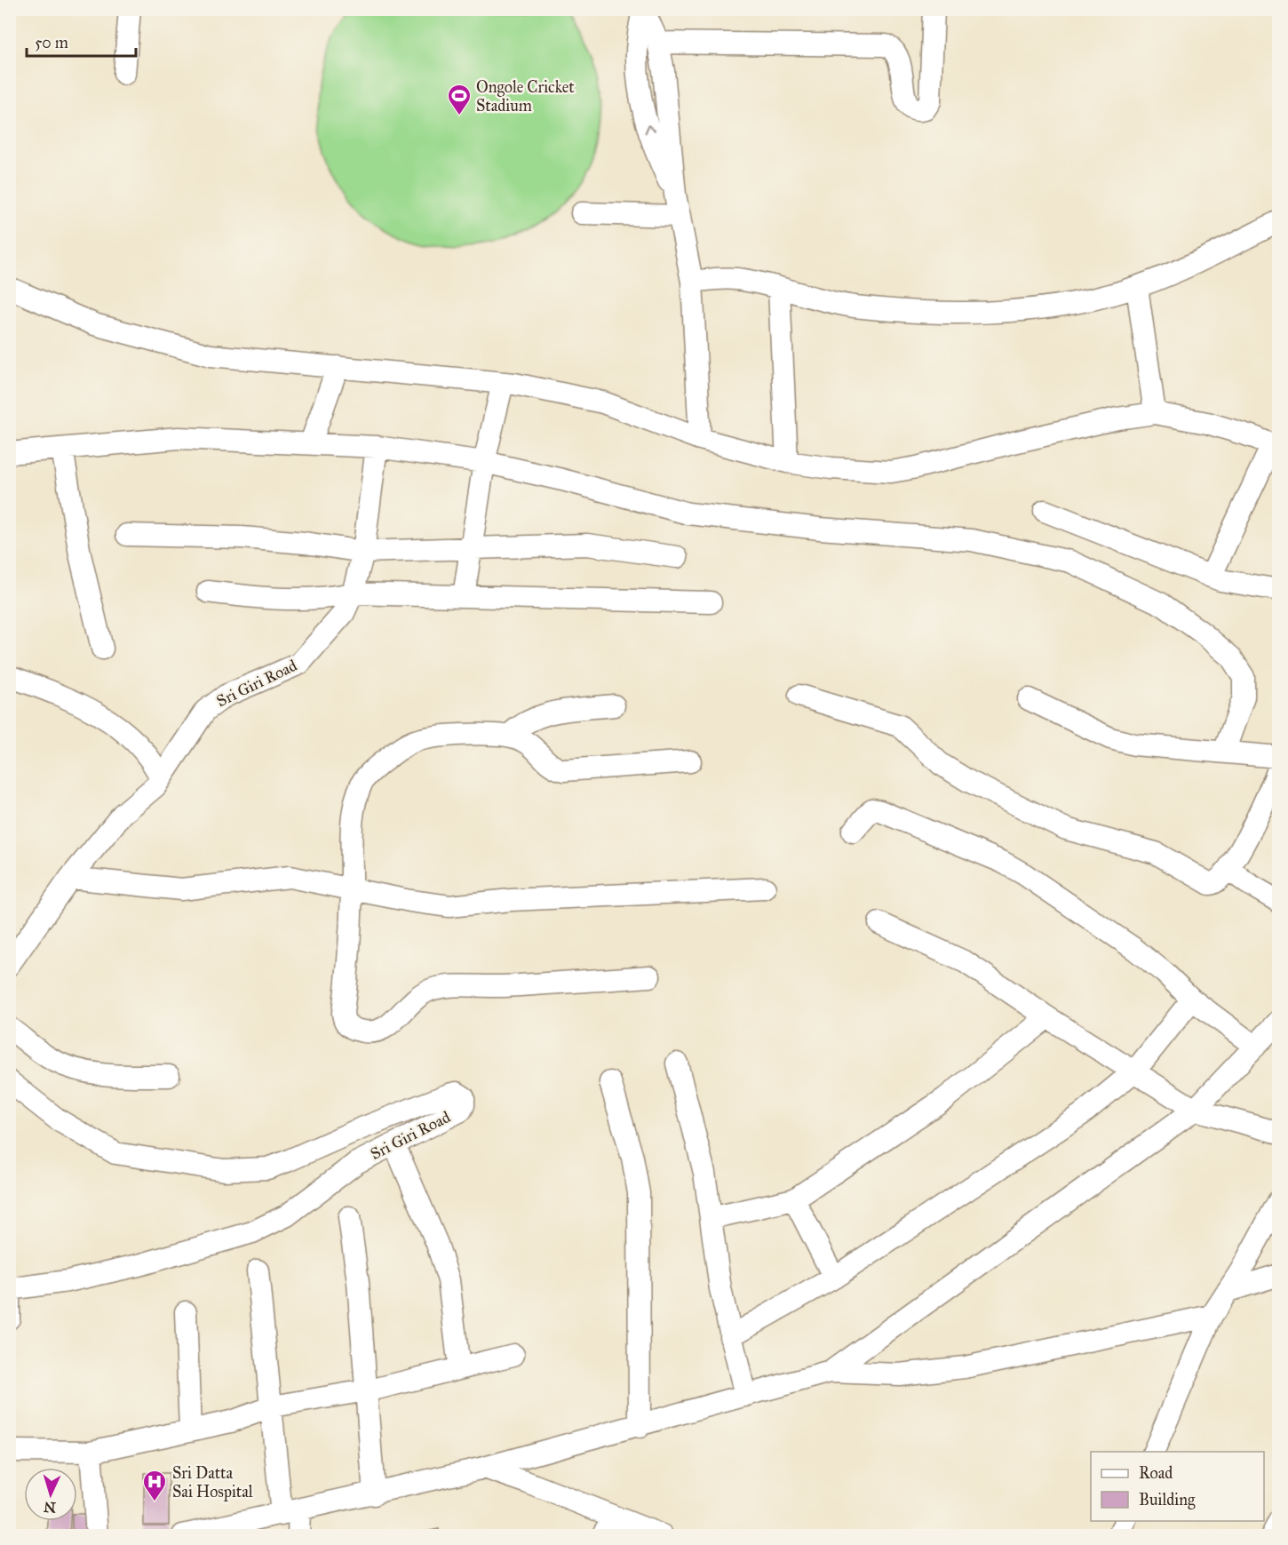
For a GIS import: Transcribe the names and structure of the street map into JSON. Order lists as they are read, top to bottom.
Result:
{
  "streets": {
    "street": ["Sri Giri Road"]
  },
  "places": {
    "sports": ["Ongole Cricket Stadium"],
    "hospital": ["Sri Datta Sai Hospital"]
  },
  "legend": ["Road", "Building"],
  "scale_bar": "50 m",
  "north": "bottom"
}
